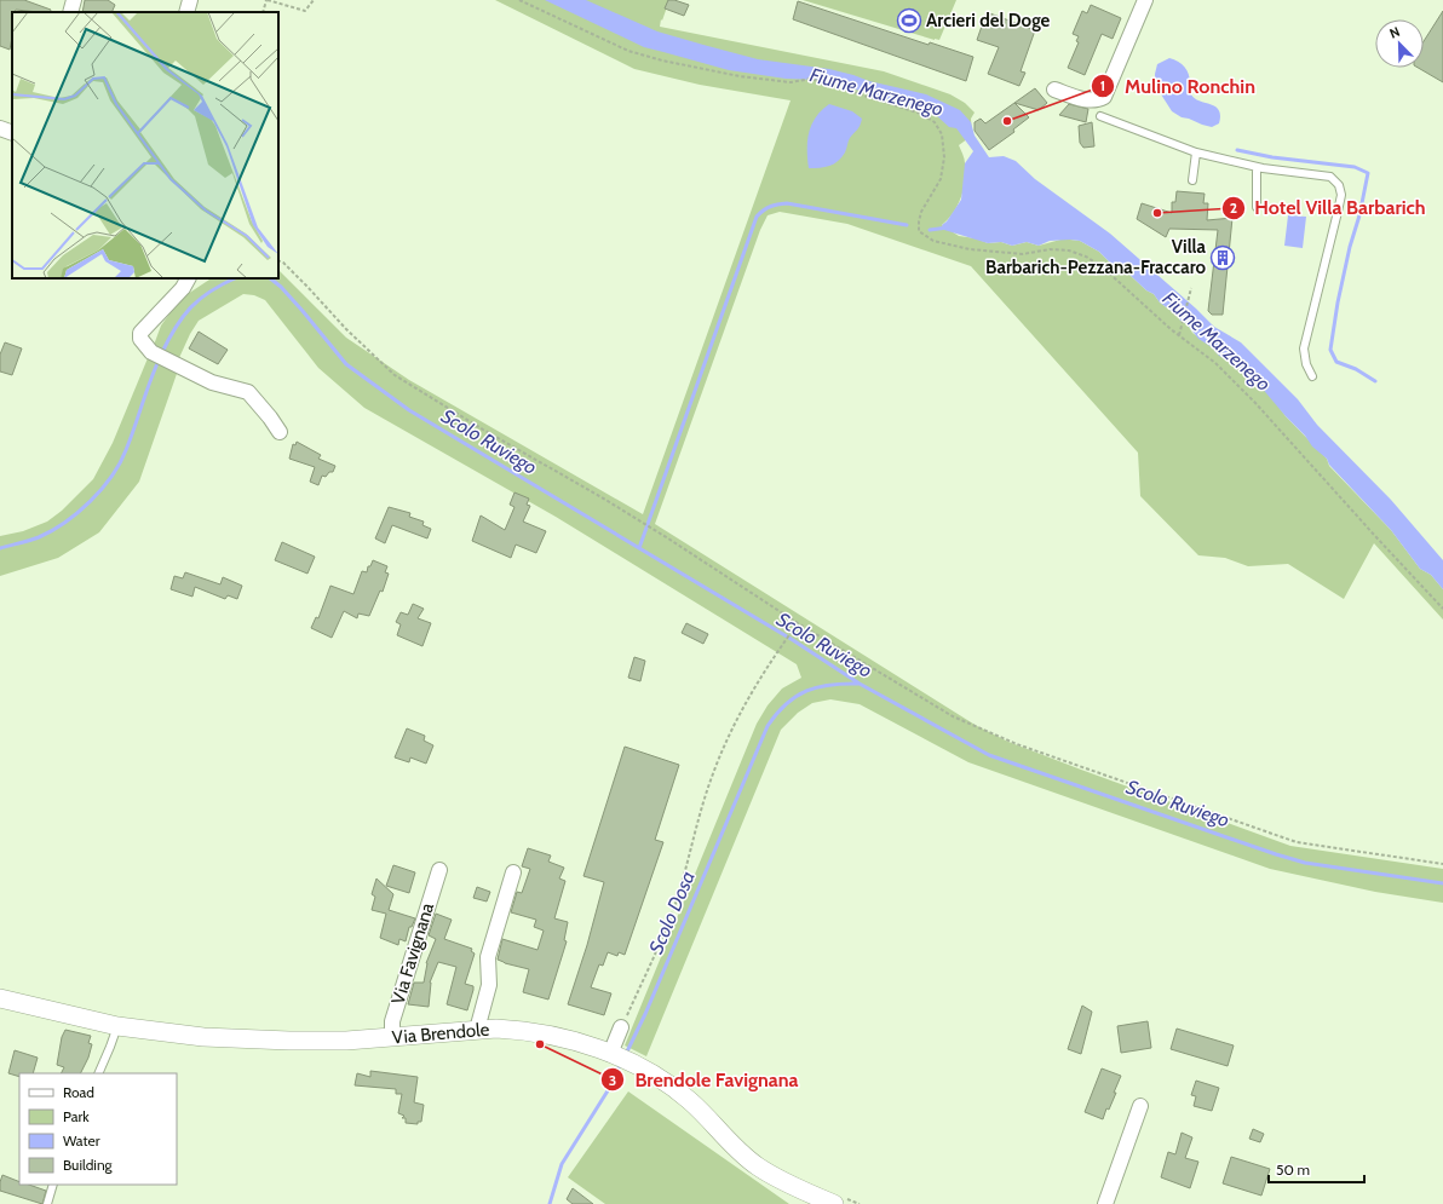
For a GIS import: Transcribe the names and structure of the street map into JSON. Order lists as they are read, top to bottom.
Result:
{
  "streets": {
    "street": ["Via Favignana", "Via Brendole"]
  },
  "crossings": [
    ["Via Favignana", "Via Brendole"]
  ],
  "water": ["Fiume Marzenego", "Scolo Ruviego", "Scolo Dosa"],
  "places": {
    "sports": ["Arcieri del Doge"],
    "other": ["Mulino Ronchin", "Hotel Villa Barbarich", "Brendole Favignana"],
    "building": ["Villa Barbarich-Pezzana-Fraccaro"]
  },
  "legend": [
    "Road",
    "Park",
    "Water",
    "Building"
  ],
  "scale_bar": "50 m",
  "north": "top left"
}
